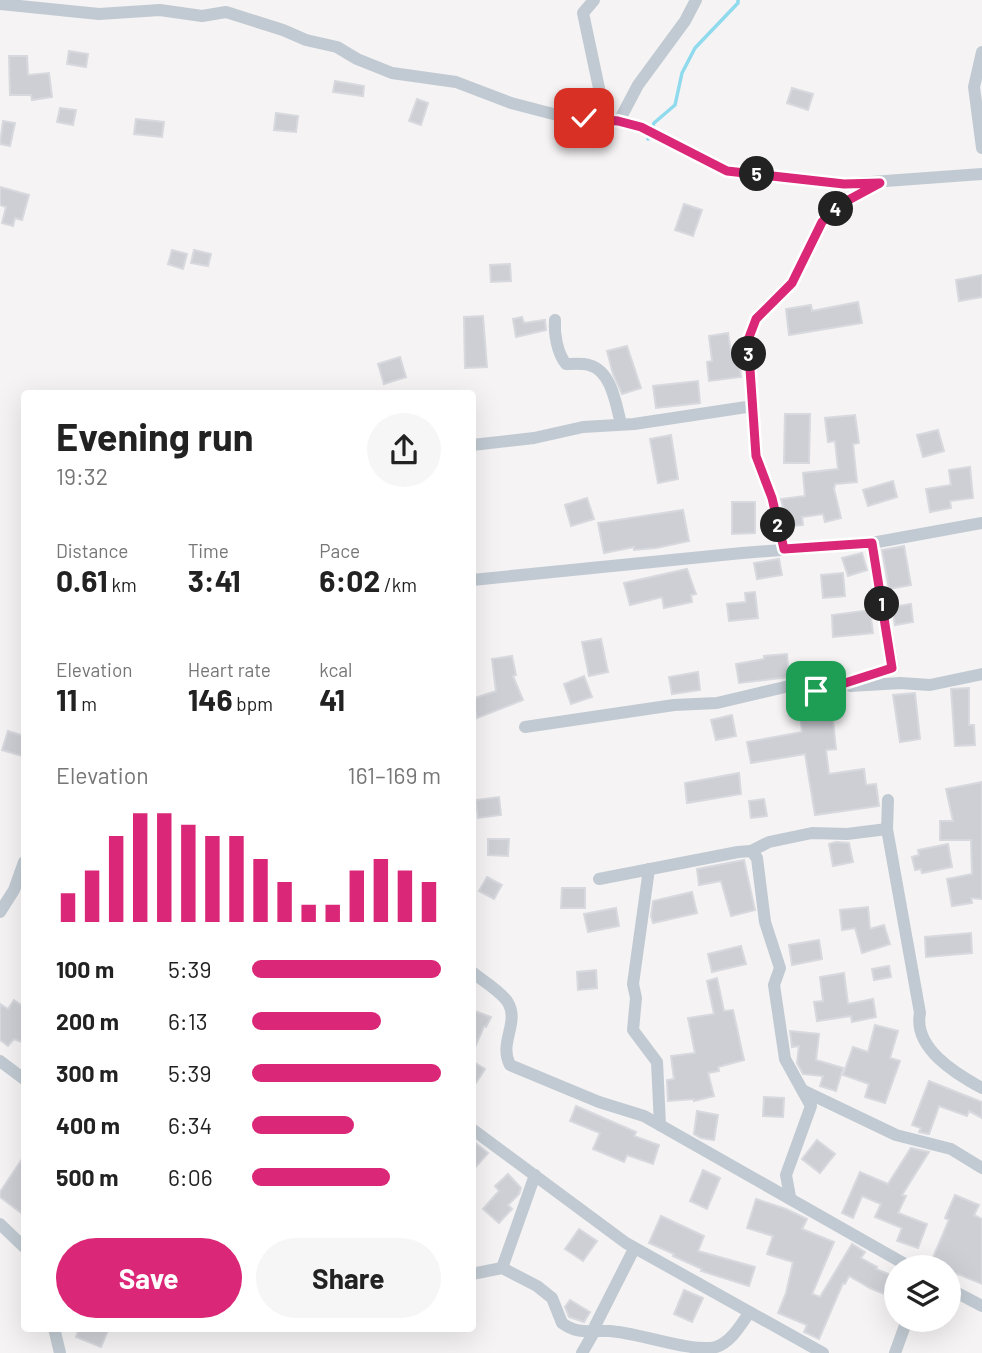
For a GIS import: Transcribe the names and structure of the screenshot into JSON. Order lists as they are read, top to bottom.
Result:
{
  "page": {
    "pins": [
      "5",
      "4",
      "3",
      "2",
      "1"
    ],
    "heading": ["Evening run", "19:32"],
    "stats": [
      ["Distance", "0.61 km"],
      ["Time", "3:41"],
      ["Pace", "6:02 /km"],
      ["Elevation", "11 m"],
      ["Heart rate", "146 bpm"],
      ["kcal", "41"]
    ],
    "chart": ["Elevation", "161–169 m"],
    "list": [
      {
        "name": "100 m",
        "note": "5:39"
      },
      {
        "name": "200 m",
        "note": "6:13"
      },
      {
        "name": "300 m",
        "note": "5:39"
      },
      {
        "name": "400 m",
        "note": "6:34"
      },
      {
        "name": "500 m",
        "note": "6:06"
      }
    ],
    "buttons": ["Save", "Share"]
  }
}
